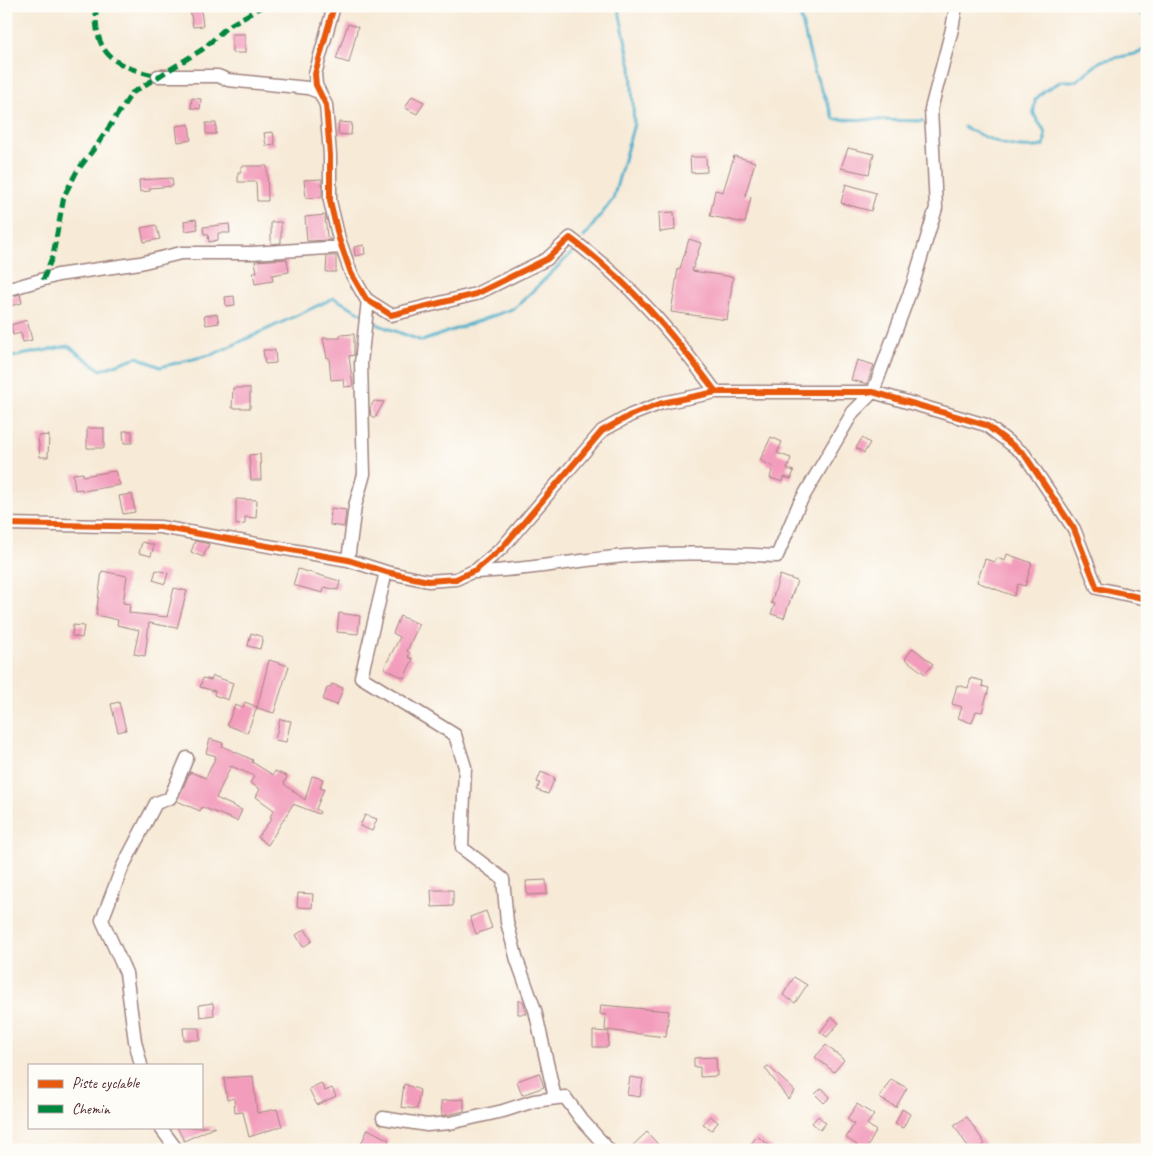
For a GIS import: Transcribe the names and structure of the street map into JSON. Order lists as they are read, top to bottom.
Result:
{
  "legend": ["Piste cyclable", "Chemin"]
}
